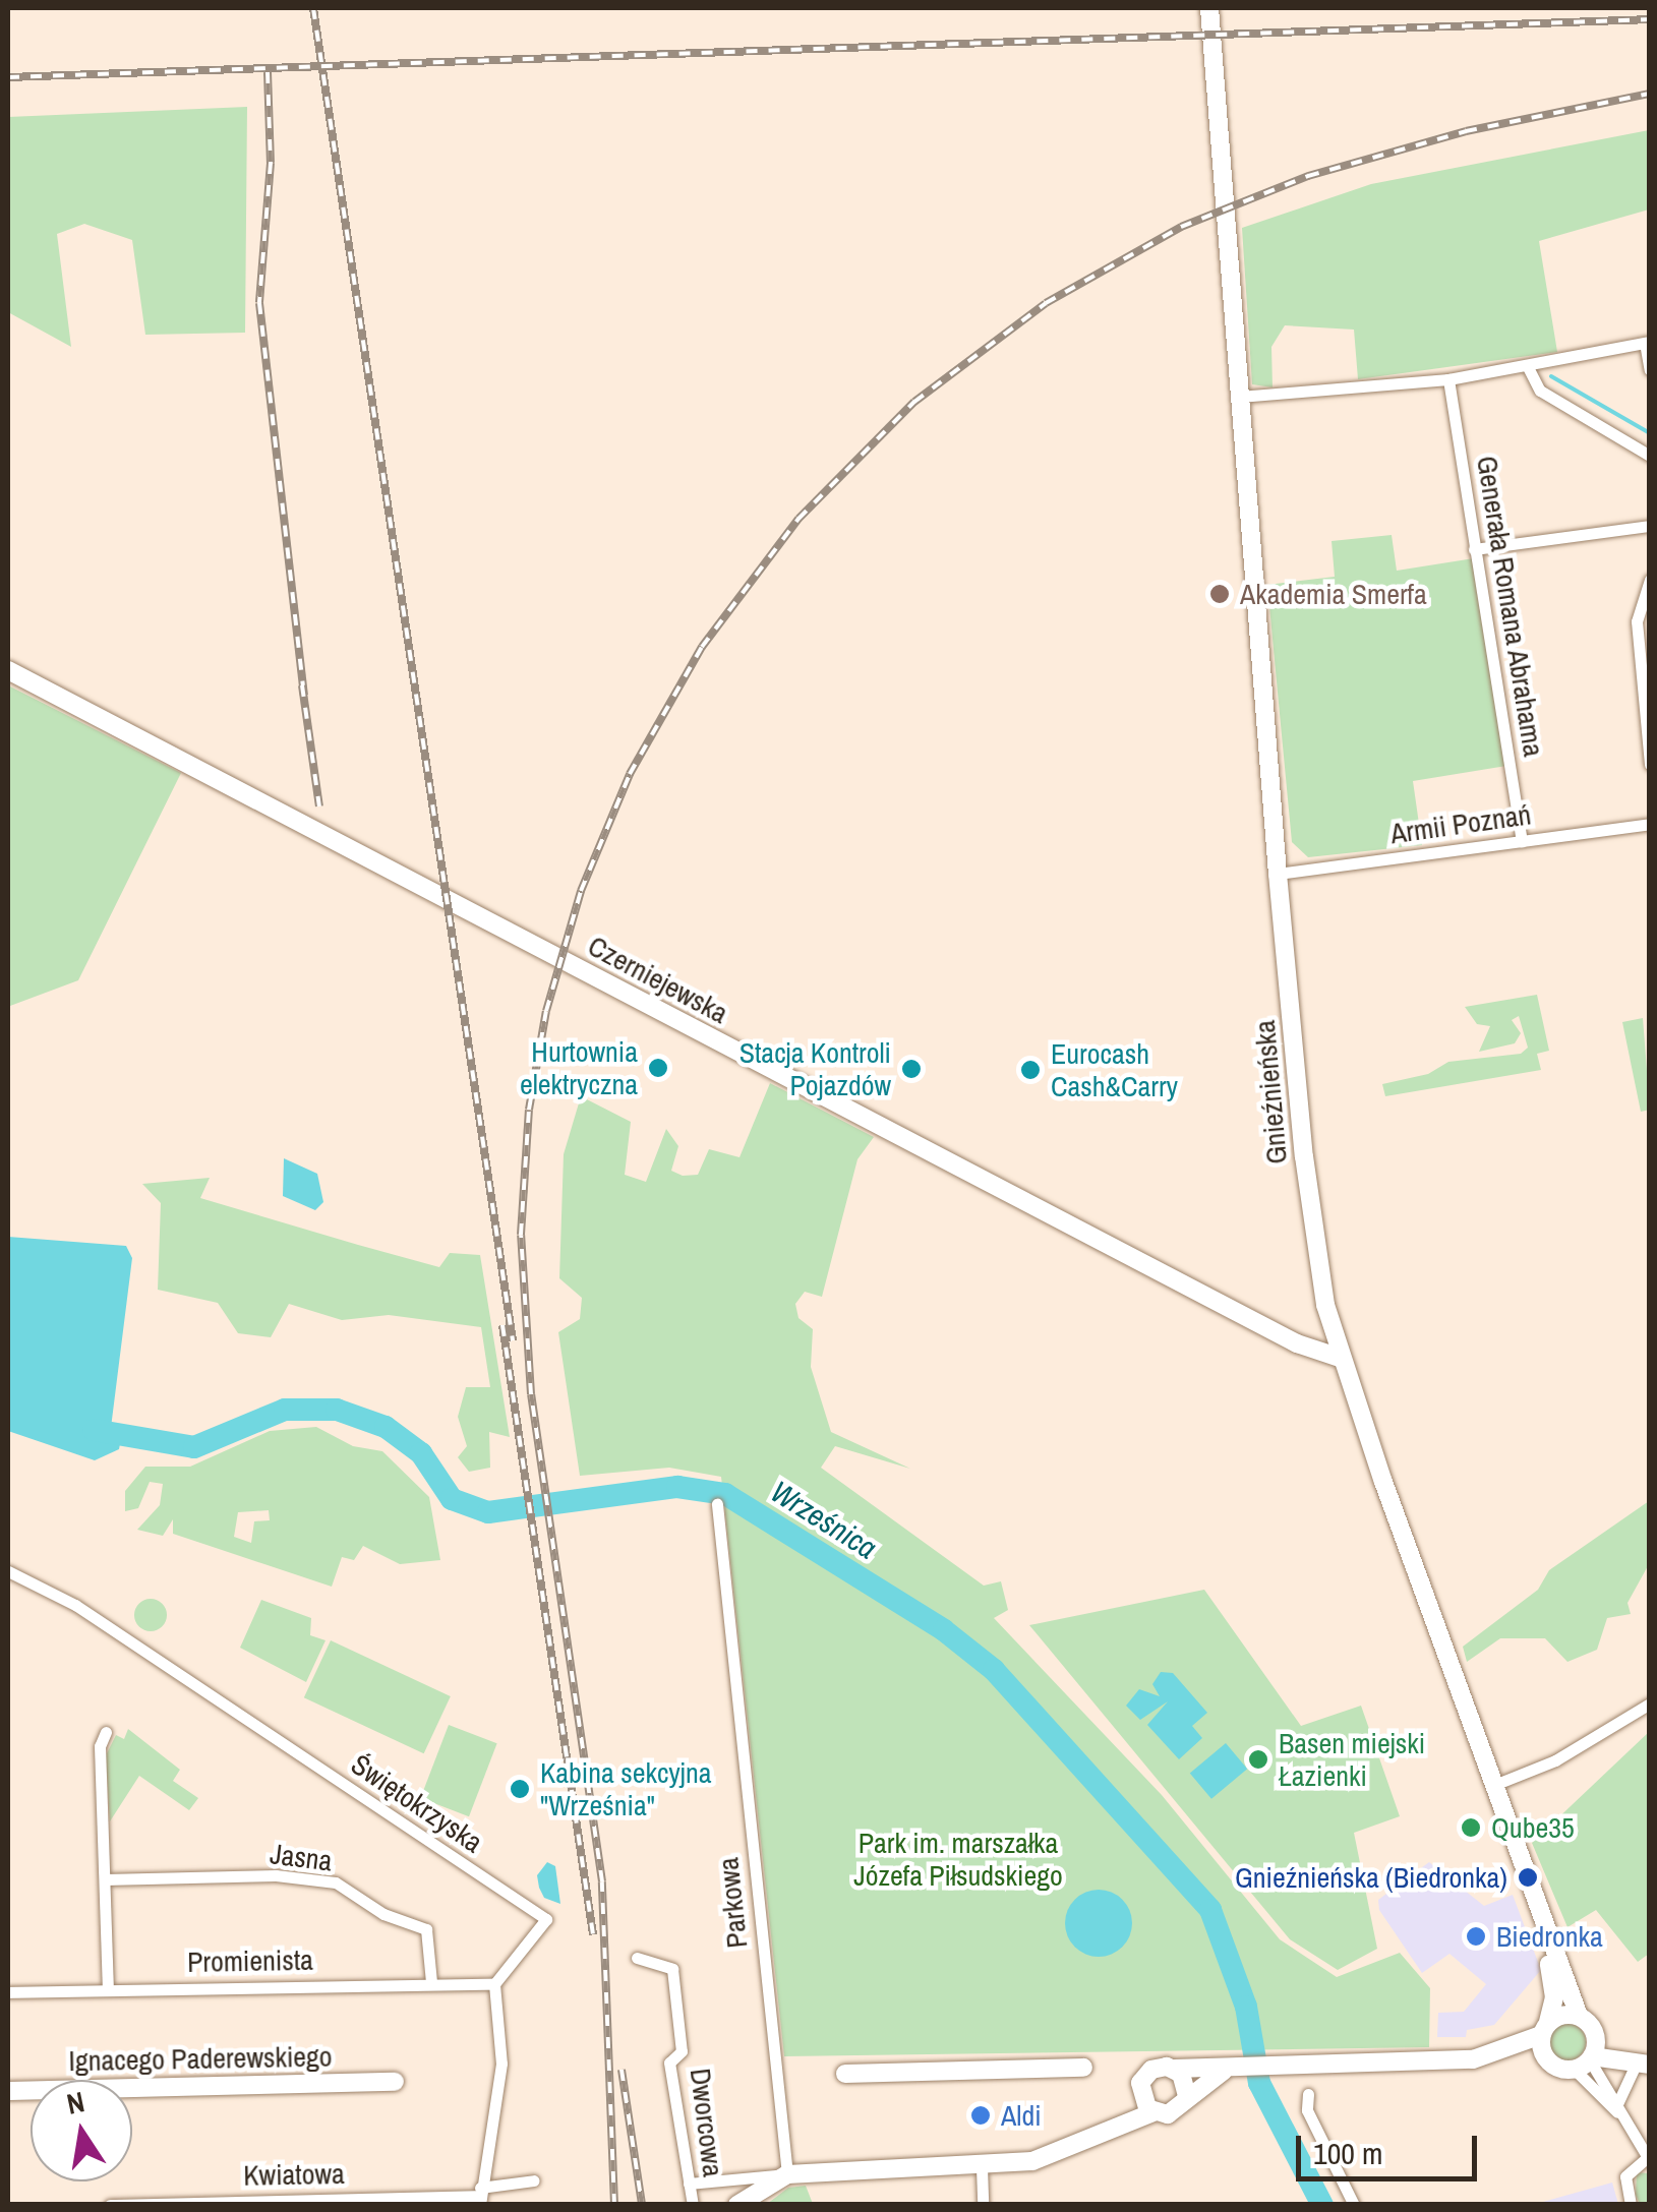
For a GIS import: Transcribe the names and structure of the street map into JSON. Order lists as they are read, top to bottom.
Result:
{
  "streets": {
    "street": [
      "Generała Romana Abrahama",
      "Armii Poznań",
      "Czerniejewska",
      "Gnieźnieńska",
      "Świętokrzyska",
      "Jasna",
      "Parkowa",
      "Promienista",
      "Ignacego Paderewskiego",
      "Dworcowa",
      "Kwiatowa"
    ]
  },
  "crossings": [
    ["Generała Romana Abrahama", "Armii Poznań"],
    ["Armii Poznań", "Gnieźnieńska"],
    ["Czerniejewska", "Gnieźnieńska"],
    ["Świętokrzyska", "Promienista"],
    ["Jasna", "Promienista"]
  ],
  "water": ["Wrześnica"],
  "parks": ["Park im. marszałka Józefa Piłsudskiego"],
  "places": [
    "Akademia Smerfa",
    "Hurtownia elektryczna",
    "Stacja Kontroli Pojazdów",
    "Eurocash Cash&Carry",
    "Basen miejski Łazienki",
    "Kabina sekcyjna \"Września\"",
    "Qube35",
    "Gnieźnieńska (Biedronka)",
    "Biedronka",
    "Aldi"
  ],
  "scale_bar": "100 m",
  "north": "top"
}
